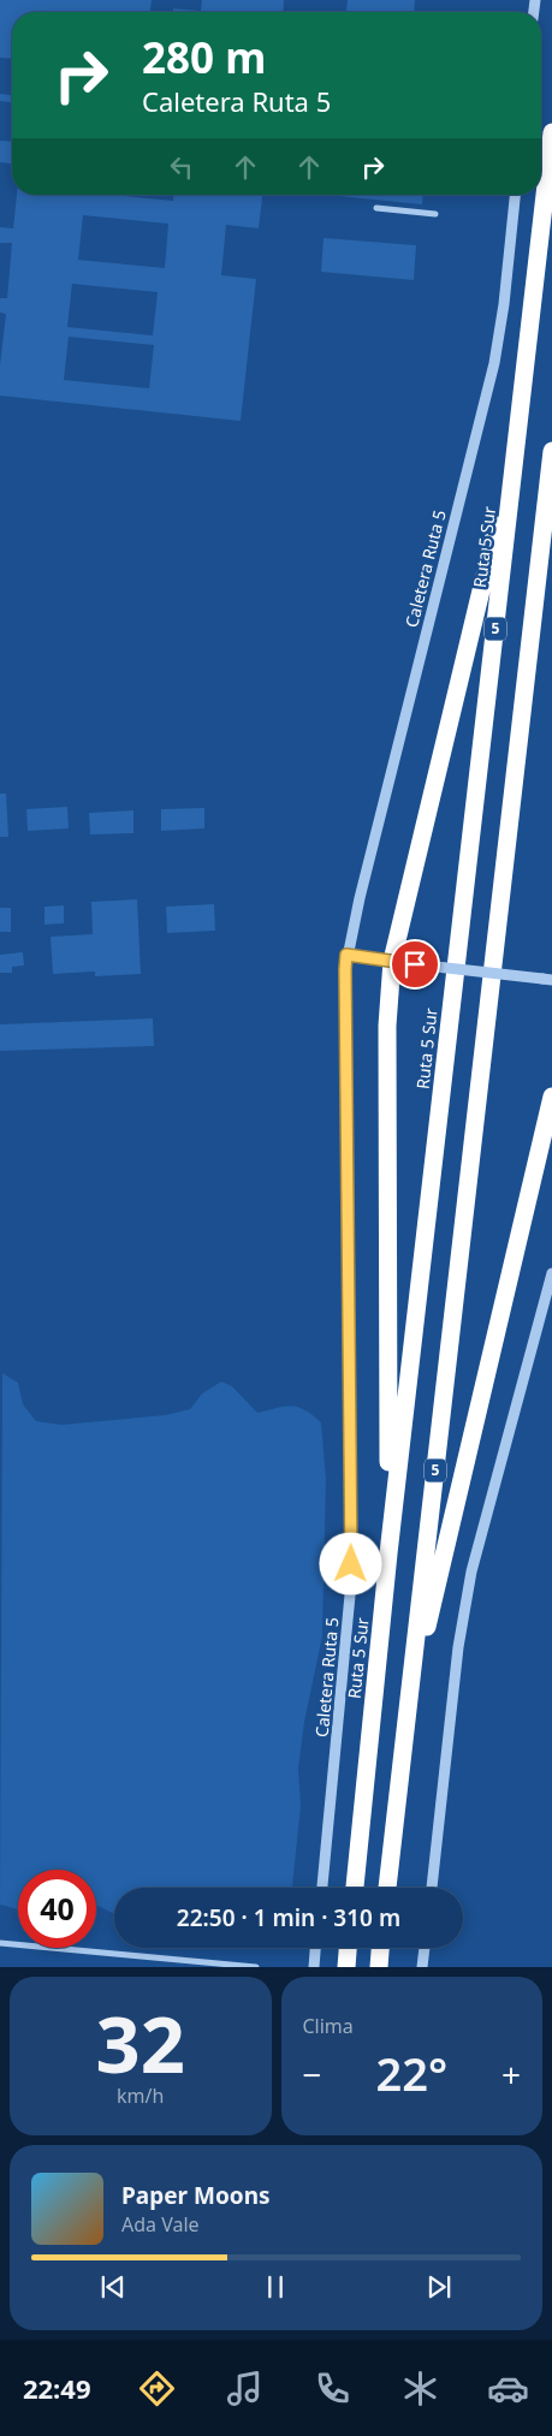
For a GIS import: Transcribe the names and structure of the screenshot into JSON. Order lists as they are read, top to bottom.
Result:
{
  "streets": {
    "highway": ["Ruta 5 Sur", "5"],
    "street": ["Caletera Ruta 5"]
  },
  "page": {
    "turn": ["280 m", "Caletera Ruta 5"],
    "limit": "40",
    "trip": "22:50 · 1 min · 310 m",
    "tile": [
      ["32", "km/h"],
      "Clima"
    ],
    "heat": ["−", "22°", "+"],
    "song": ["Paper Moons", "Ada Vale"],
    "tabs": "22:49"
  }
}
